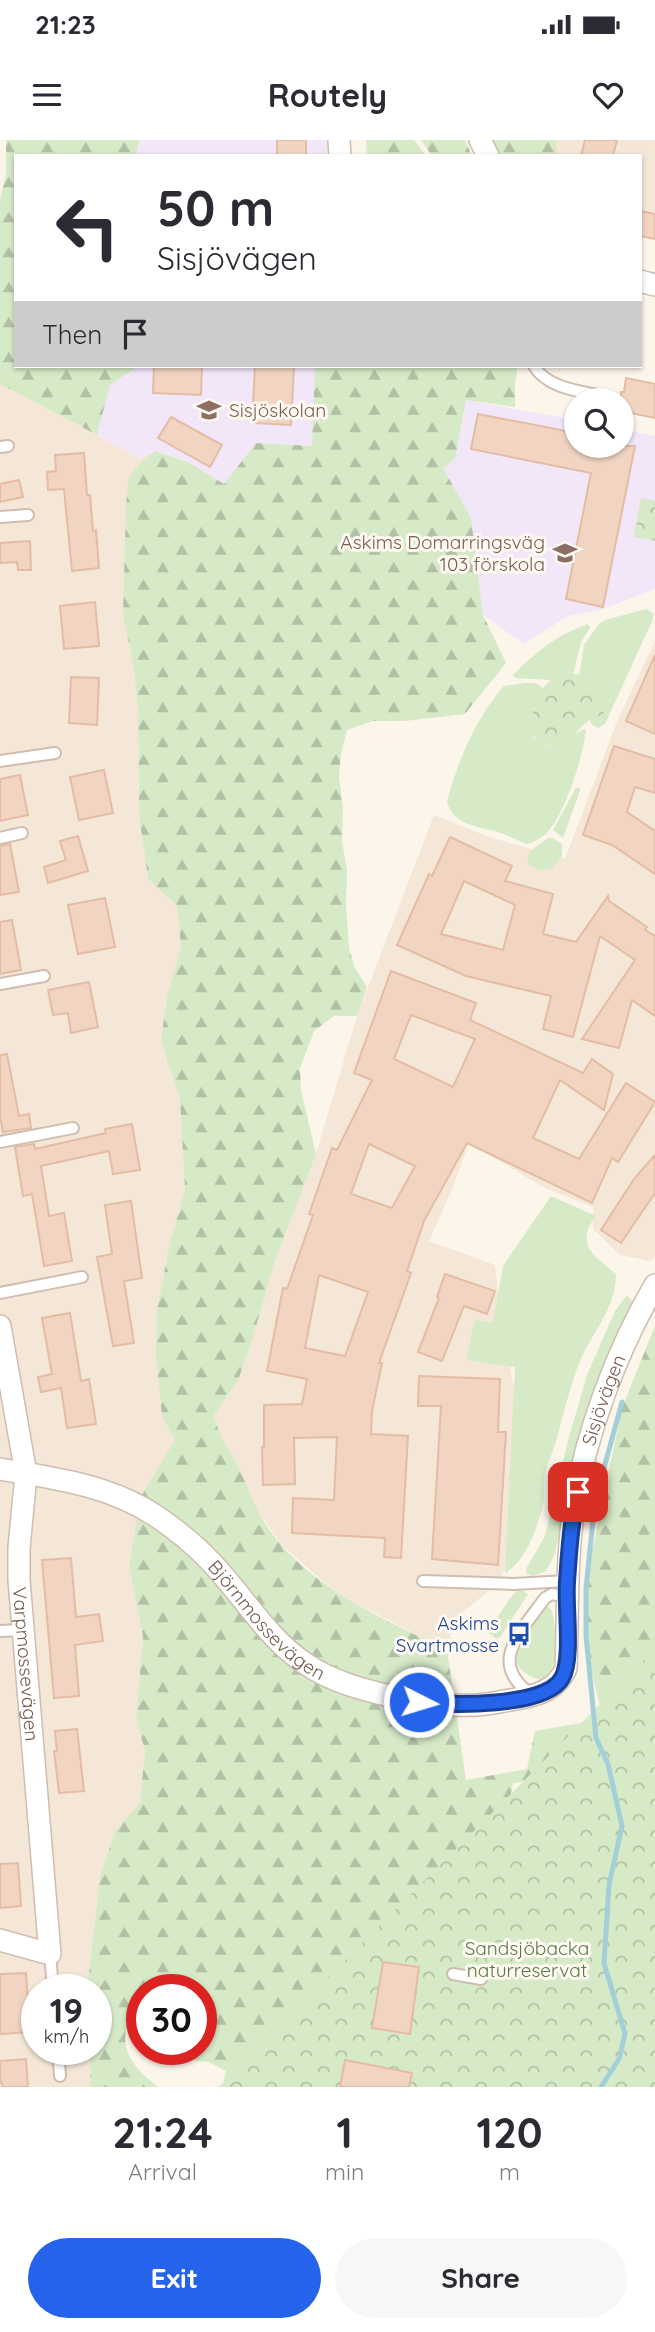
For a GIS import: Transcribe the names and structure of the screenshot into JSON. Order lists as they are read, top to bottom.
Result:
{
  "streets": {
    "street": ["Sisjövägen", "Björnmossevägen", "Varpmossevägen"]
  },
  "crossings": [
    ["Sisjövägen", "Björnmossevägen"],
    ["Björnmossevägen", "Varpmossevägen"]
  ],
  "parks": ["Sandsjöbacka naturreservat"],
  "places": {
    "school or university": ["Sisjöskolan", "Askims Domarringsväg 103 förskola"],
    "bus stop": ["Askims Svartmosse"]
  },
  "page": {
    "status": "21:23",
    "header": "Routely",
    "turn": ["50 m", "Sisjövägen"],
    "then": "Then",
    "speed": "19 km/h",
    "limit": "30",
    "eta": [
      "21:24",
      "Arrival",
      "1",
      "min",
      "120",
      "m"
    ],
    "buttons": ["Exit", "Share"]
  }
}
